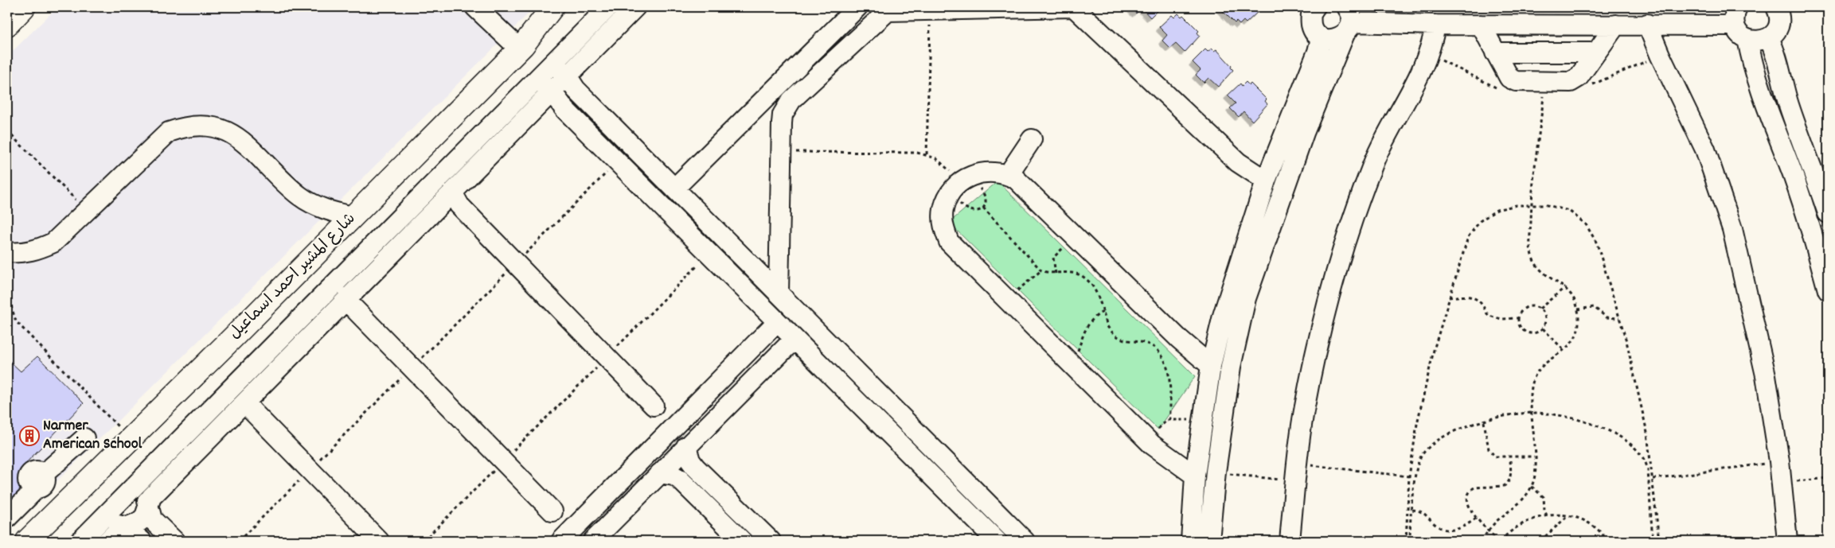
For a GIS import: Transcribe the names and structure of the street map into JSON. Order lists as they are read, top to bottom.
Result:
{
  "streets": {
    "main road": ["شارع المشير احمد اسماعيل"]
  },
  "places": {
    "building": ["Narmer American School"]
  }
}
